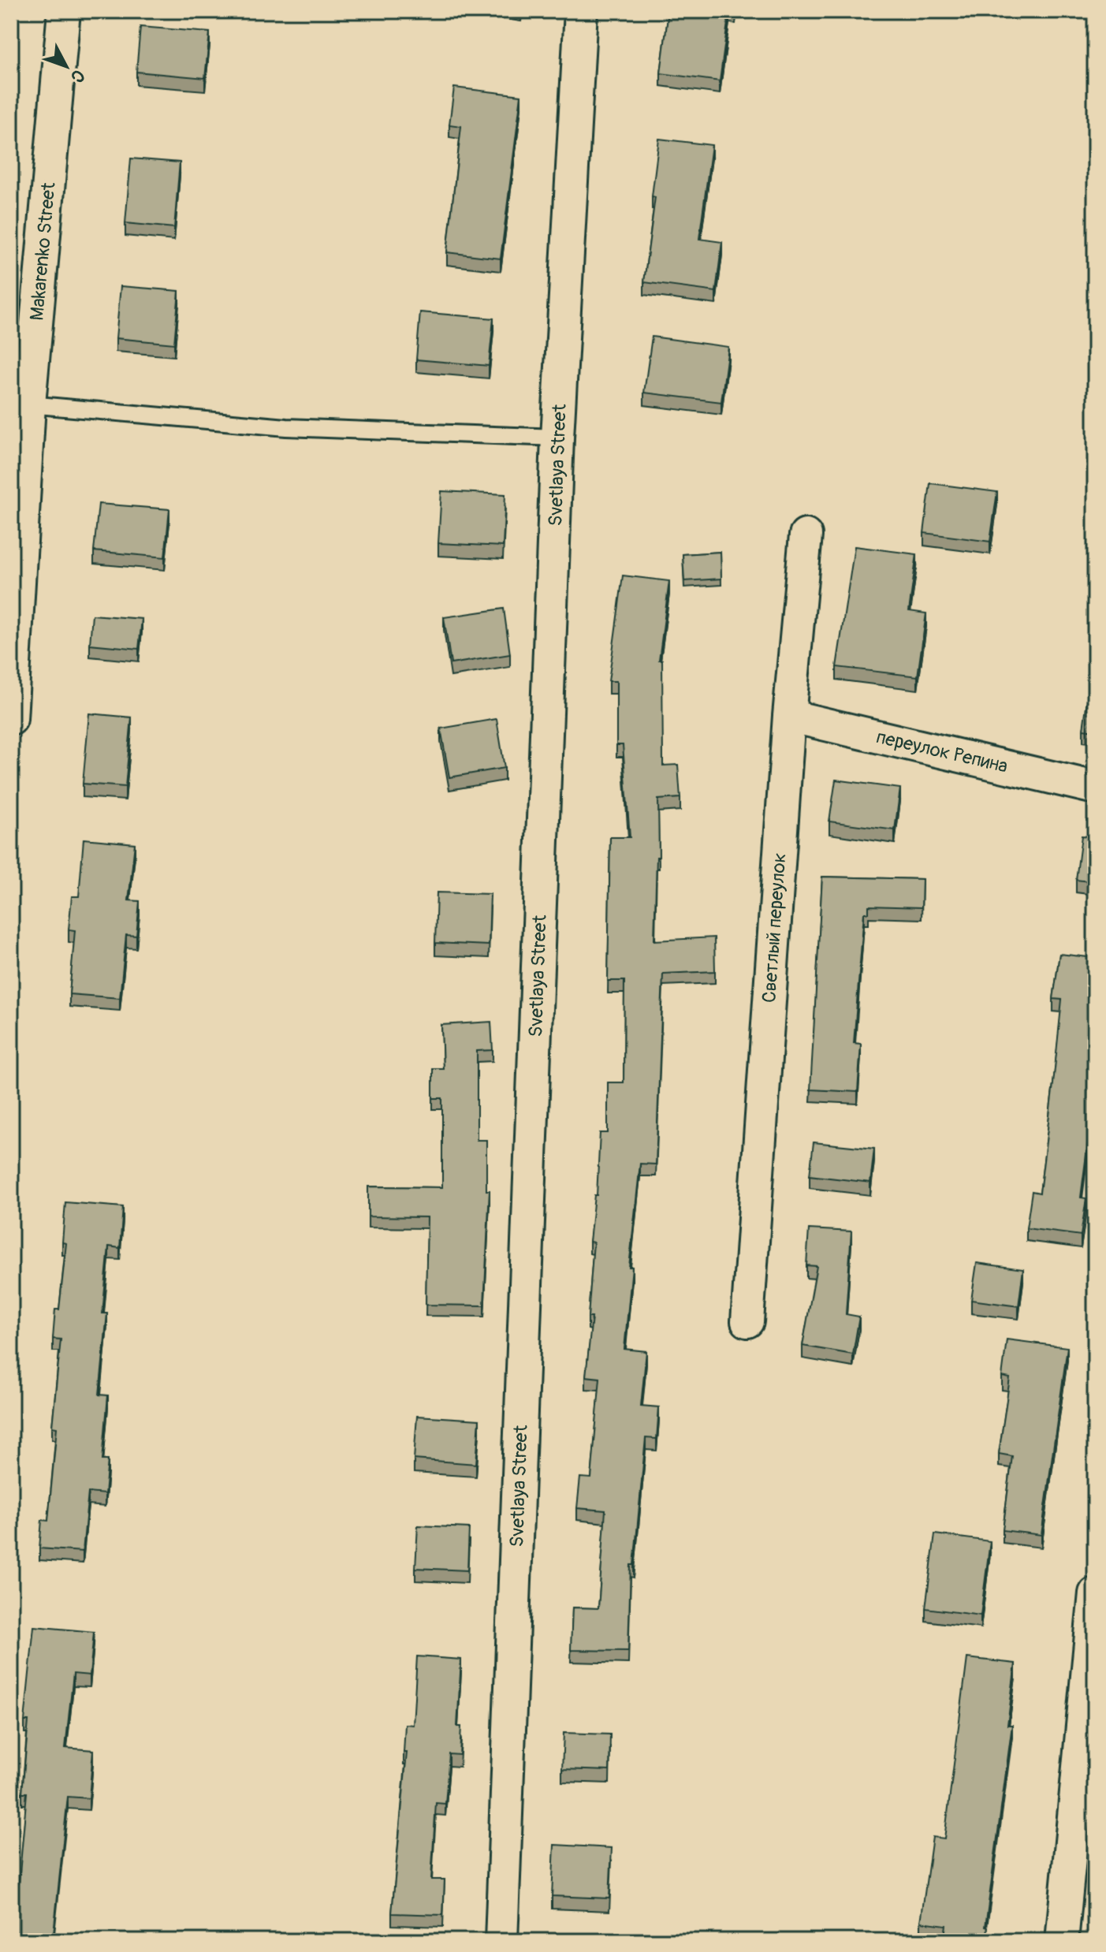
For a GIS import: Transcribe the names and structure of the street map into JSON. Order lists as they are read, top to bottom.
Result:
{
  "streets": {
    "street": [
      "Makarenko Street",
      "Svetlaya Street",
      "переулок Репина",
      "Светлый переулок"
    ]
  },
  "crossings": [
    ["переулок Репина", "Светлый переулок"]
  ],
  "north": "bottom right"
}
